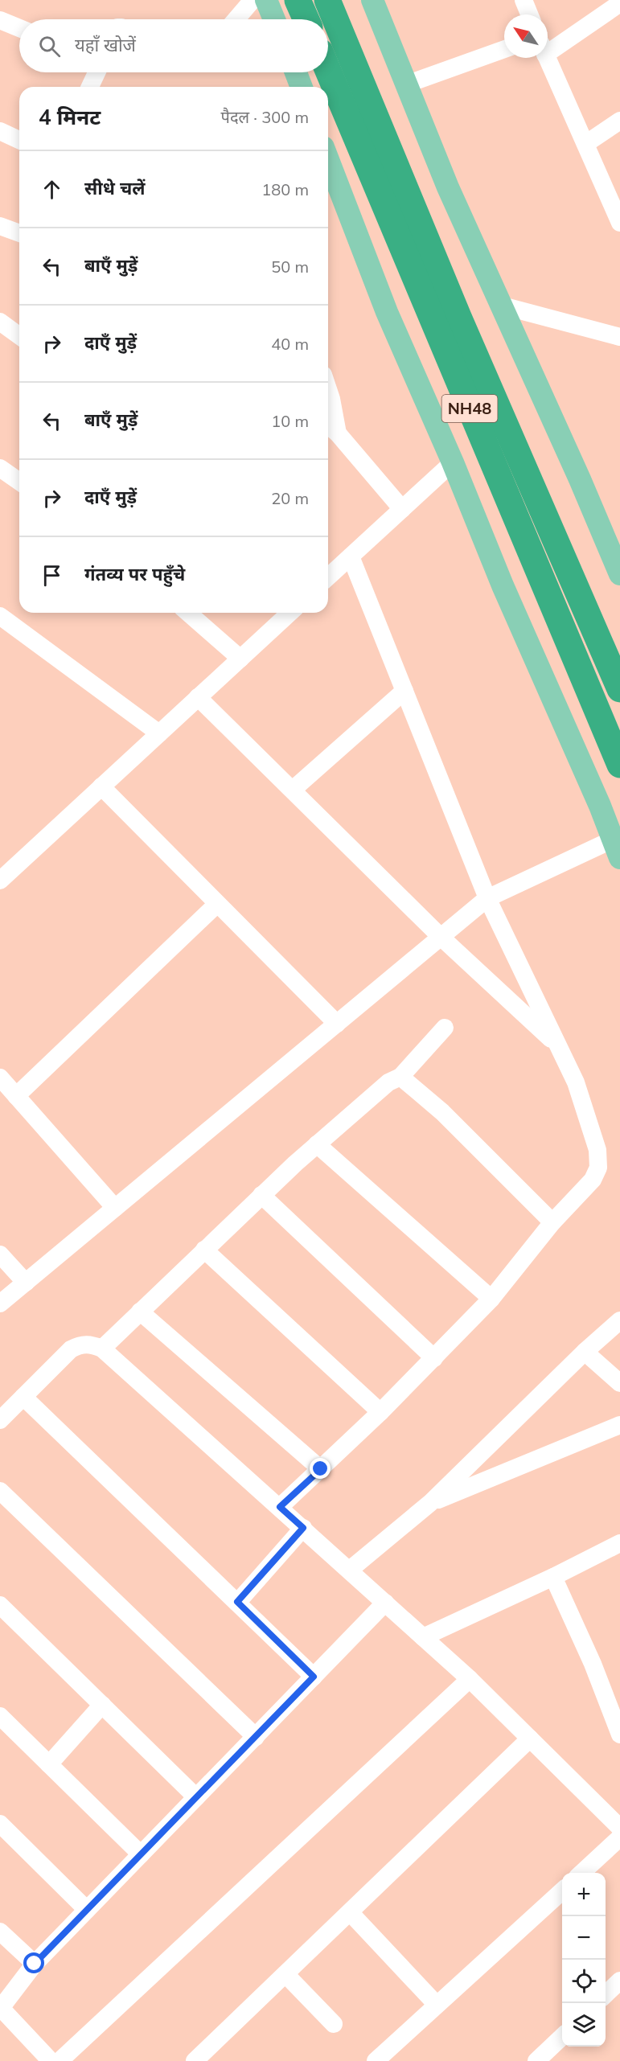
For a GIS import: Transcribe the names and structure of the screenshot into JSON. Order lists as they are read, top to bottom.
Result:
{
  "streets": {
    "highway": ["NH48"]
  },
  "north": "top left",
  "page": {
    "search": "यहाँ खोजें",
    "heading": ["4 मिनट", "पैदल · 300 m"],
    "list": [
      ["सीधे चलें", "180 m"],
      ["बाएँ मुड़ें", "50 m"],
      ["दाएँ मुड़ें", "40 m"],
      ["बाएँ मुड़ें", "10 m"],
      ["दाएँ मुड़ें", "20 m"],
      "गंतव्य पर पहुँचे"
    ],
    "map_buttons": ["+", "−"]
  }
}
